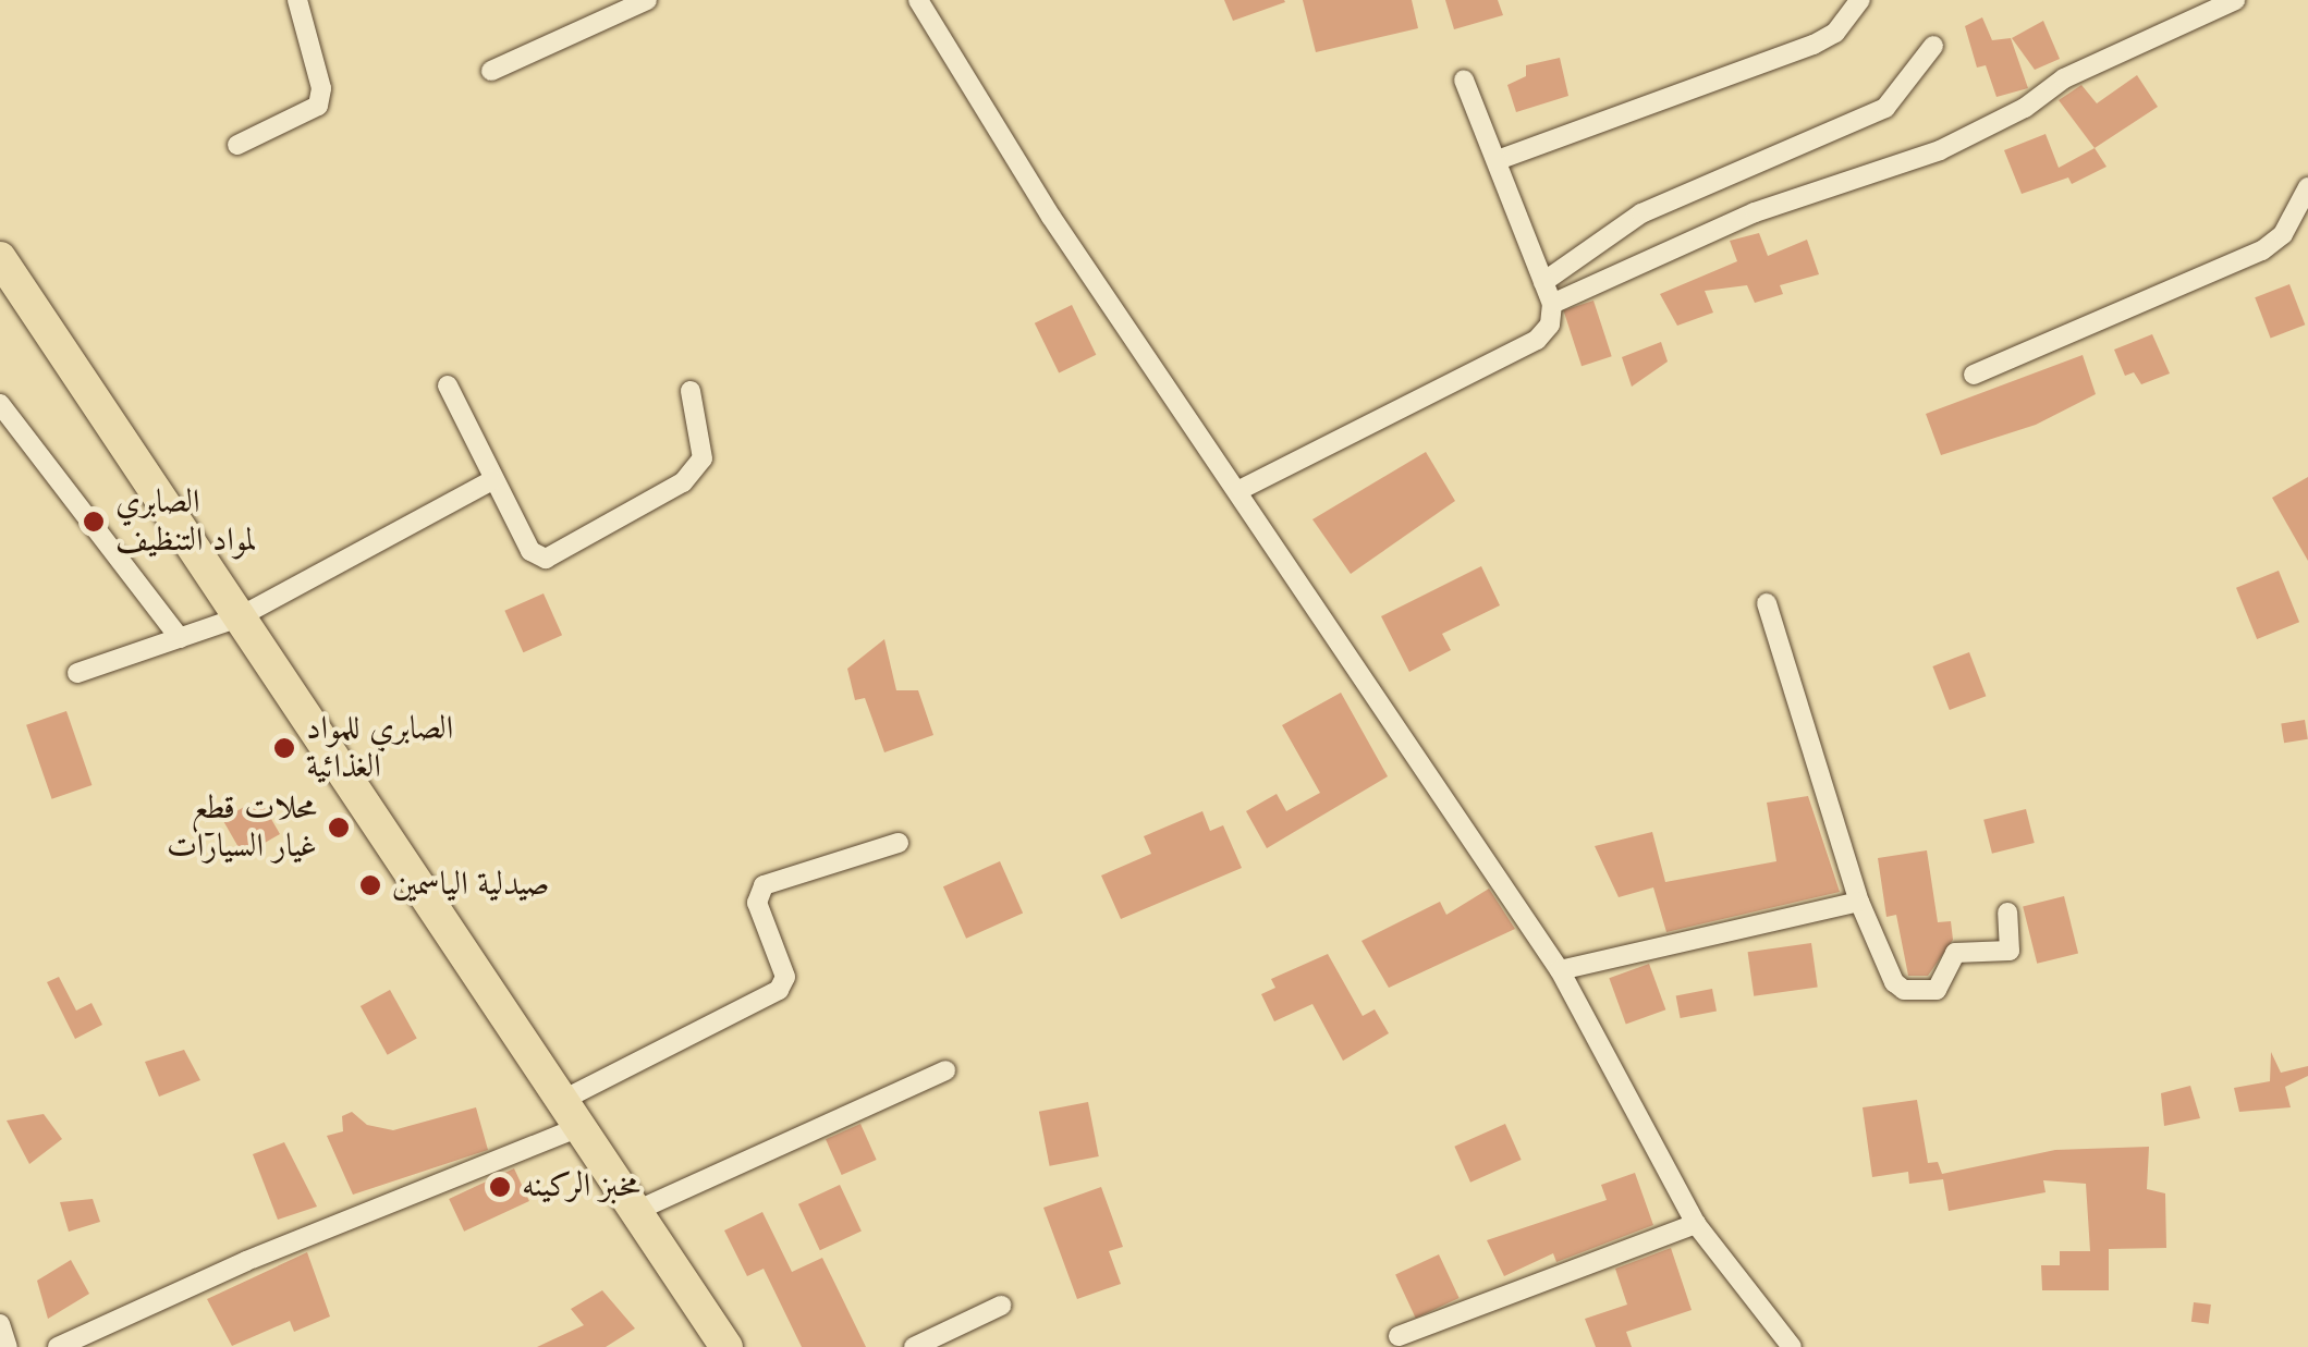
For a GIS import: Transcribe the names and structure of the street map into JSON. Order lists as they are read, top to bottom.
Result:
{
  "places": [
    "الصابري لمواد التنظيف",
    "الصابري للمواد الغذائية",
    "محلات قطع غيار السيارات",
    "صيدلية الياسمين",
    "مخبز الركينه"
  ]
}
